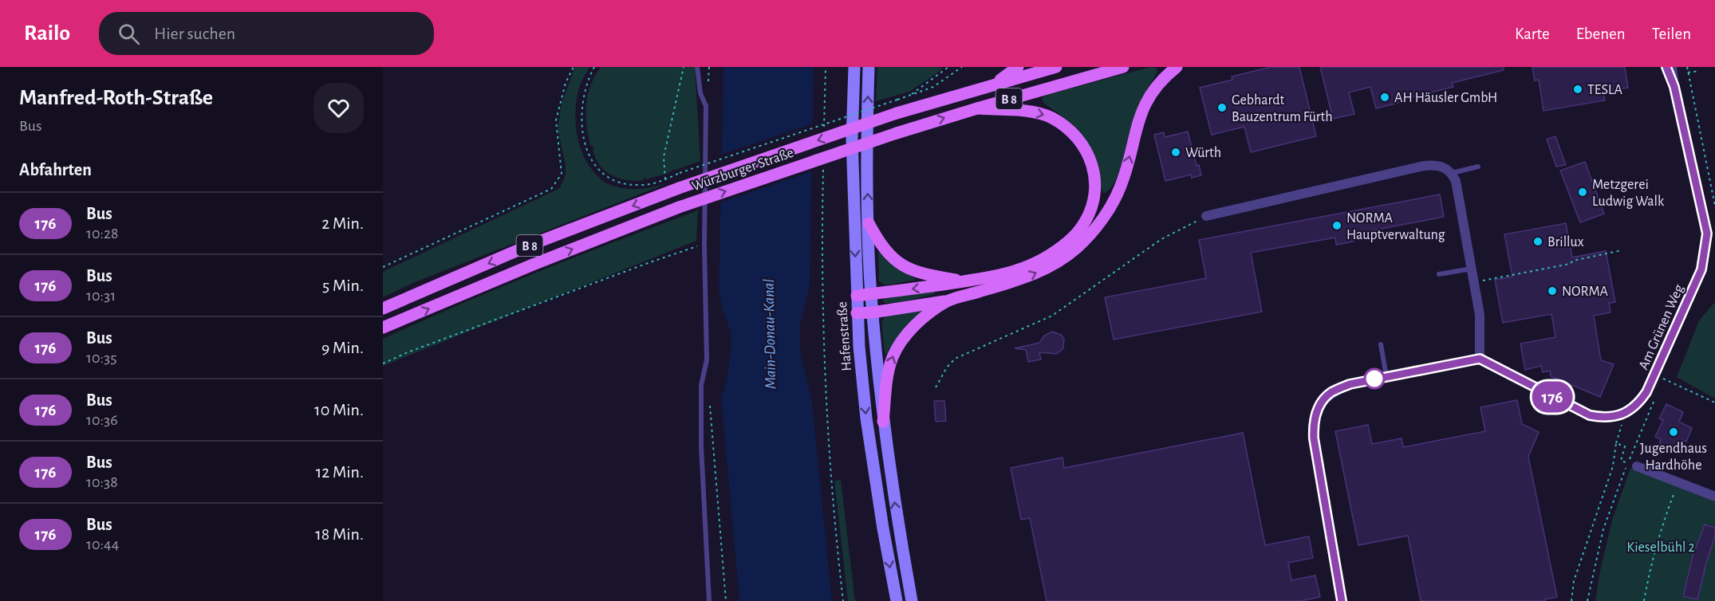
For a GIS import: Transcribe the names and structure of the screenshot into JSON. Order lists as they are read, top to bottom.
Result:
{
  "streets": {
    "main road": ["B 8", "Würzburger Straße", "Hafenstraße"],
    "street": ["Am Grünen Weg"]
  },
  "water": ["Main-Donau-Kanal"],
  "parks": ["Kieselbühl 2"],
  "places": [
    "TESLA",
    "AH Häusler GmbH",
    "Gebhardt Bauzentrum Fürth",
    "Würth",
    "Metzgerei Ludwig Walk",
    "NORMA Hauptverwaltung",
    "Brillux",
    "NORMA",
    "Jugendhaus Hardhöhe"
  ],
  "lines": ["bus line 176"],
  "page": {
    "header": "Railo",
    "search": "Hier suchen",
    "nav": ["Karte", "Ebenen", "Teilen"],
    "heading": [
      ["Manfred-Roth-Straße", "Bus"],
      "Abfahrten"
    ],
    "on_map": "176",
    "list": [
      {
        "mark": "176",
        "name": "Bus",
        "note": "10:28",
        "value": "2 Min."
      },
      {
        "mark": "176",
        "name": "Bus",
        "note": "10:31",
        "value": "5 Min."
      },
      {
        "mark": "176",
        "name": "Bus",
        "note": "10:35",
        "value": "9 Min."
      },
      {
        "mark": "176",
        "name": "Bus",
        "note": "10:36",
        "value": "10 Min."
      },
      {
        "mark": "176",
        "name": "Bus",
        "note": "10:38",
        "value": "12 Min."
      },
      {
        "mark": "176",
        "name": "Bus",
        "note": "10:44",
        "value": "18 Min."
      }
    ]
  }
}
